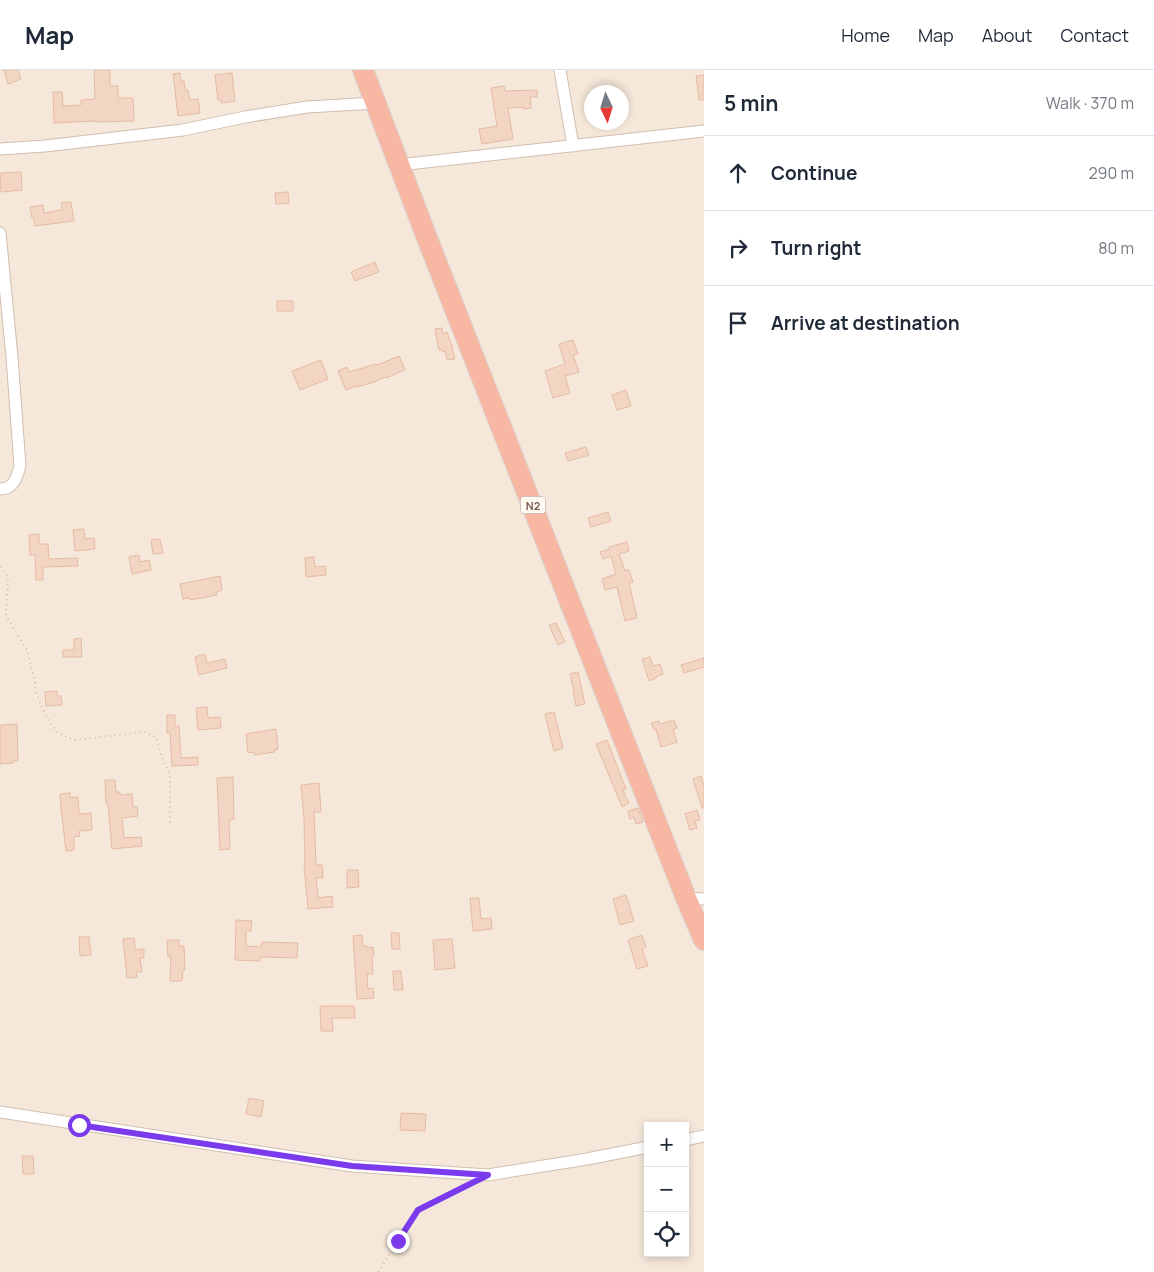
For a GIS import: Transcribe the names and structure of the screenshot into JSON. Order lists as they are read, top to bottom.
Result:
{
  "streets": {
    "highway": ["N2"]
  },
  "north": "bottom",
  "page": {
    "header": "Map",
    "nav": [
      "Home",
      "Map",
      "About",
      "Contact"
    ],
    "heading": ["5 min", "Walk · 370 m"],
    "list": [
      ["Continue", "290 m"],
      ["Turn right", "80 m"],
      "Arrive at destination"
    ],
    "map_buttons": ["+", "−"]
  }
}
